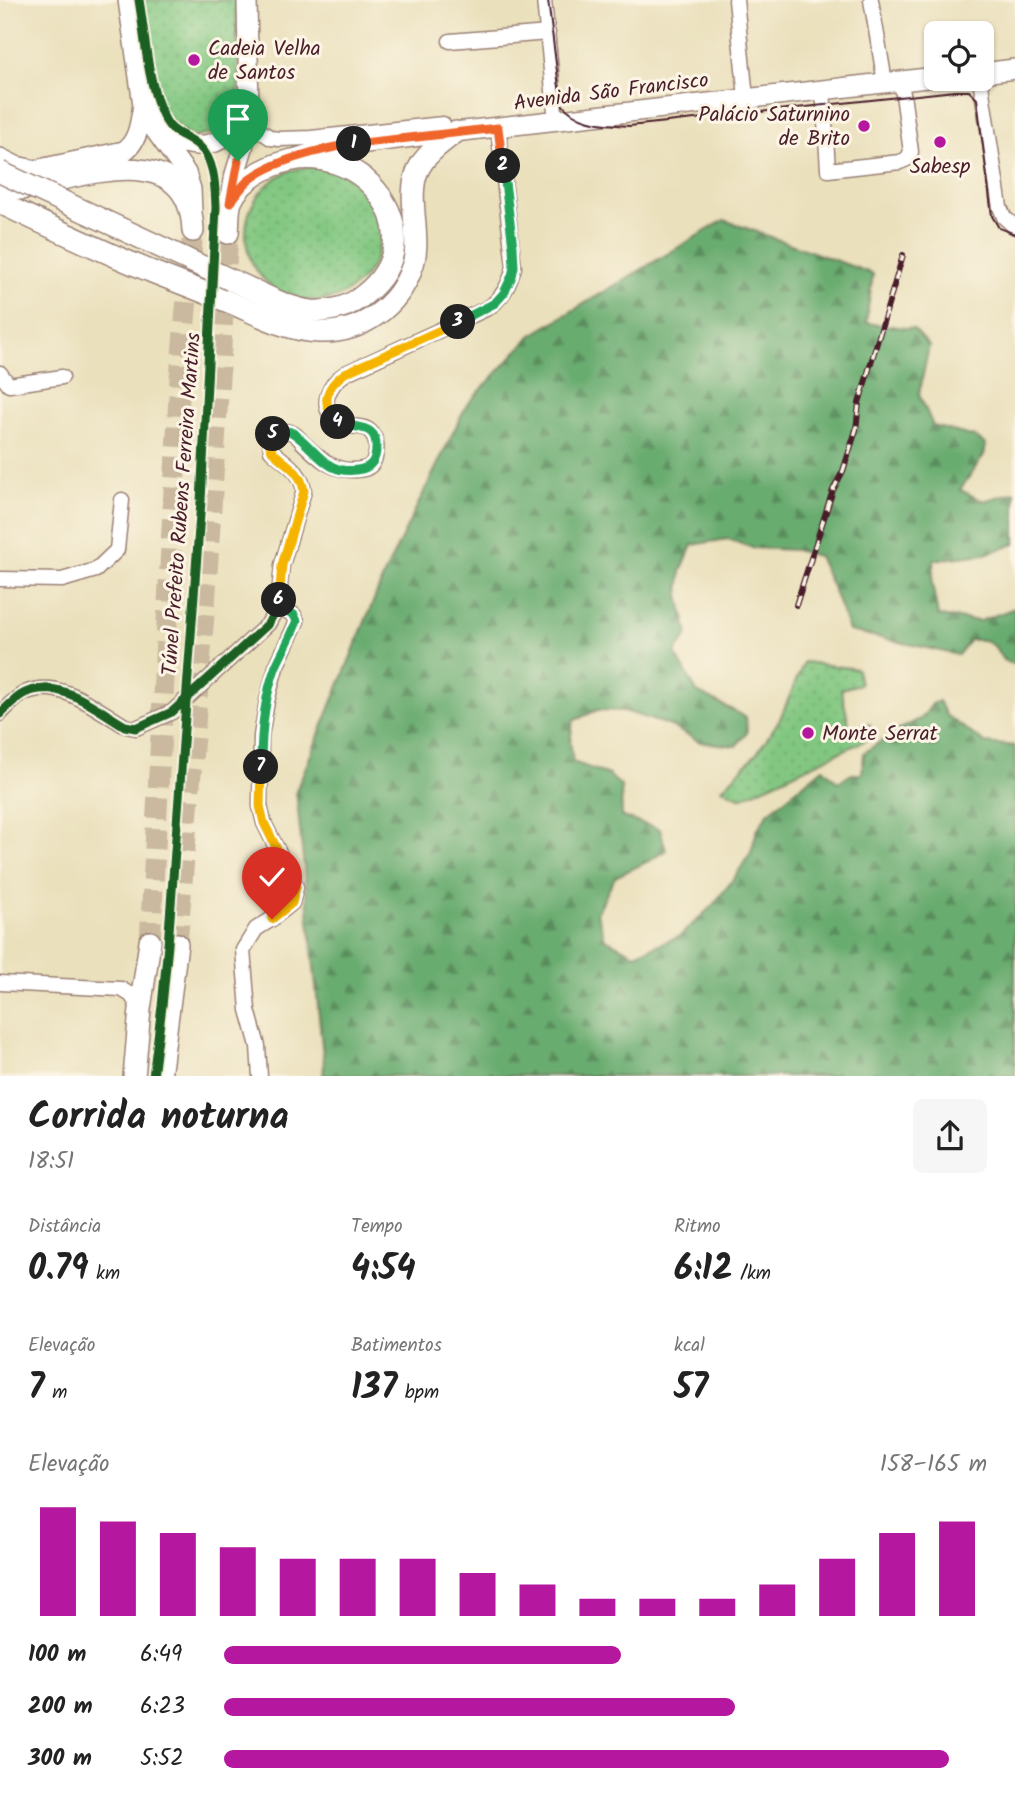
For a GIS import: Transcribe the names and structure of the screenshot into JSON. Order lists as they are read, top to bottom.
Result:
{
  "streets": {
    "main road": ["Avenida São Francisco"],
    "cycle path": ["Túnel Prefeito Rubens Ferreira Martins"]
  },
  "places": [
    "Cadeia Velha de Santos",
    "Palácio Saturnino de Brito",
    "Sabesp",
    "Monte Serrat"
  ],
  "page": {
    "pins": [
      "1",
      "2",
      "3",
      "4",
      "5",
      "6",
      "7"
    ],
    "heading": ["Corrida noturna", "18:51"],
    "stats": [
      ["Distância", "0.79 km"],
      ["Tempo", "4:54"],
      ["Ritmo", "6:12 /km"],
      ["Elevação", "7 m"],
      ["Batimentos", "137 bpm"],
      ["kcal", "57"]
    ],
    "chart": ["Elevação", "158–165 m"],
    "list": [
      {
        "name": "100 m",
        "note": "6:49"
      },
      {
        "name": "200 m",
        "note": "6:23"
      },
      {
        "name": "300 m",
        "note": "5:52"
      }
    ]
  }
}
